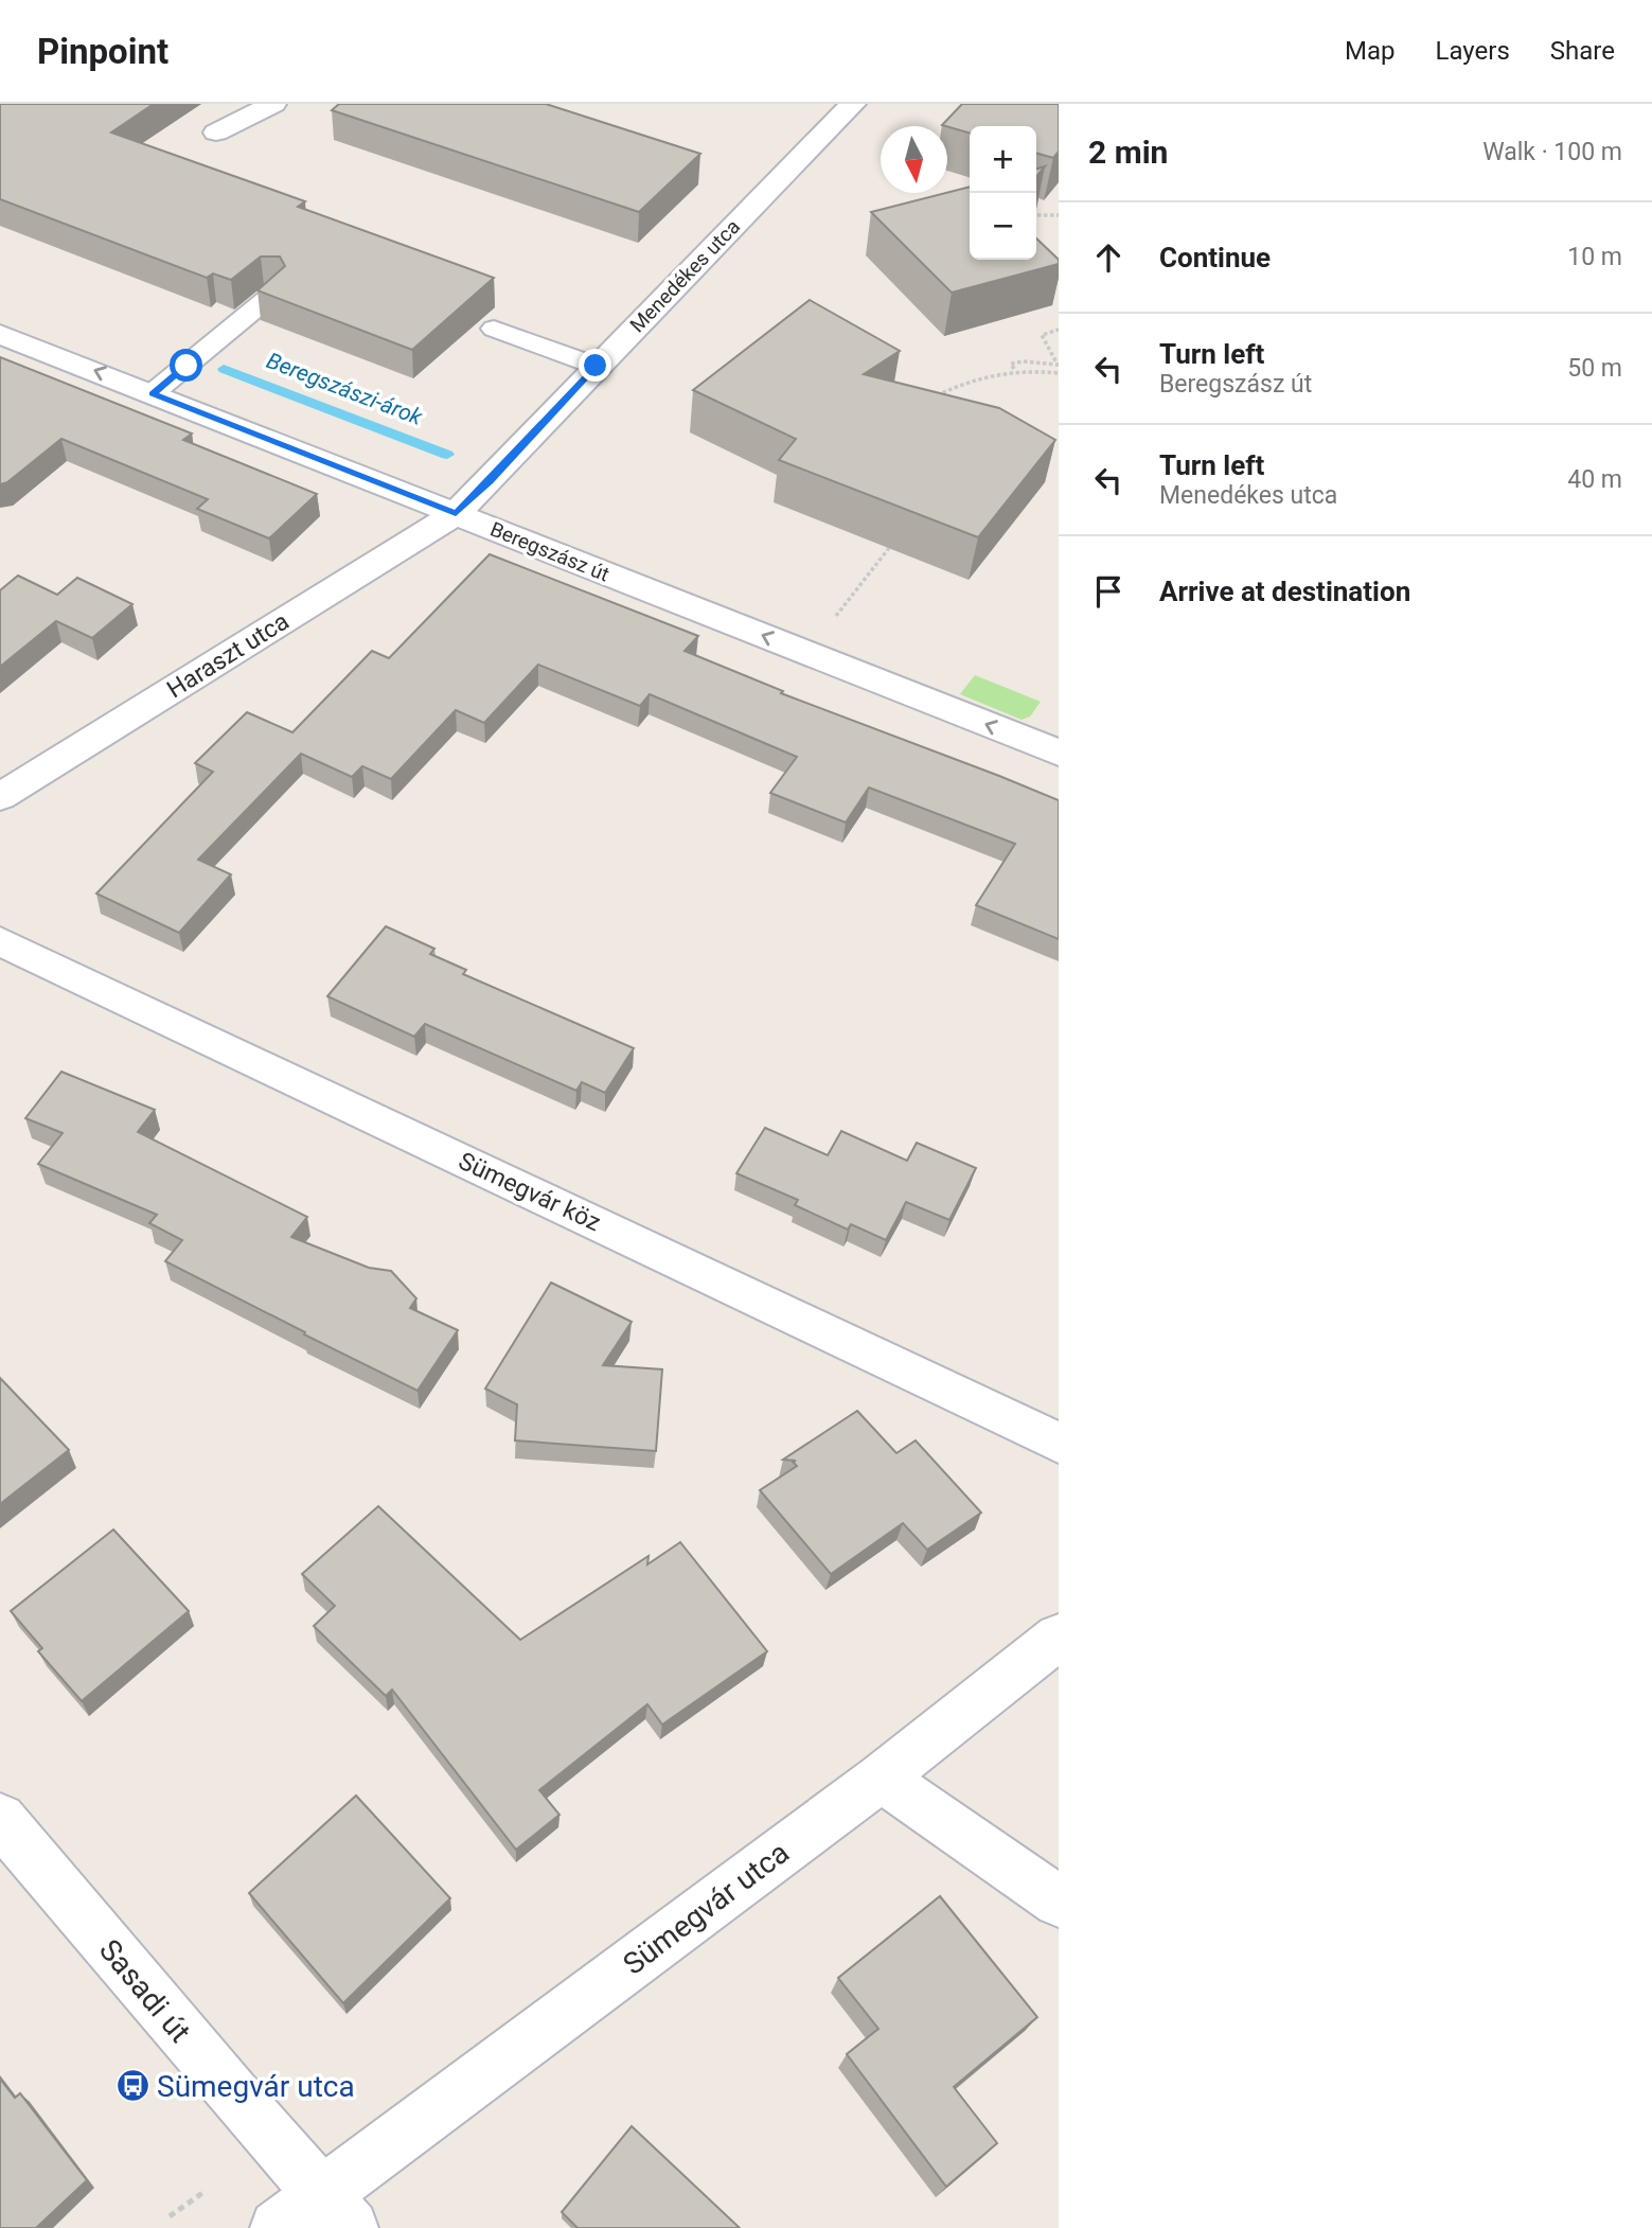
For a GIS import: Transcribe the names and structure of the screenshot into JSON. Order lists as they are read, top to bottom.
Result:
{
  "streets": {
    "street": [
      "Menedékes utca",
      "Beregszász út",
      "Haraszt utca",
      "Sümegvár köz",
      "Sümegvár utca",
      "Sasadi út"
    ]
  },
  "crossings": [
    ["Menedékes utca", "Beregszász út"],
    ["Menedékes utca", "Haraszt utca"],
    ["Beregszász út", "Haraszt utca"],
    ["Sümegvár utca", "Sasadi út"]
  ],
  "one_way": ["Beregszász út"],
  "water": ["Beregszászi-árok"],
  "places": {
    "bus stop": ["Sümegvár utca"]
  },
  "north": "bottom",
  "page": {
    "header": "Pinpoint",
    "nav": ["Map", "Layers", "Share"],
    "heading": ["2 min", "Walk · 100 m"],
    "map_buttons": ["+", "−"],
    "list": [
      ["Continue", "10 m"],
      ["Turn left", "Beregszász út", "50 m"],
      ["Turn left", "Menedékes utca", "40 m"],
      "Arrive at destination"
    ]
  }
}
